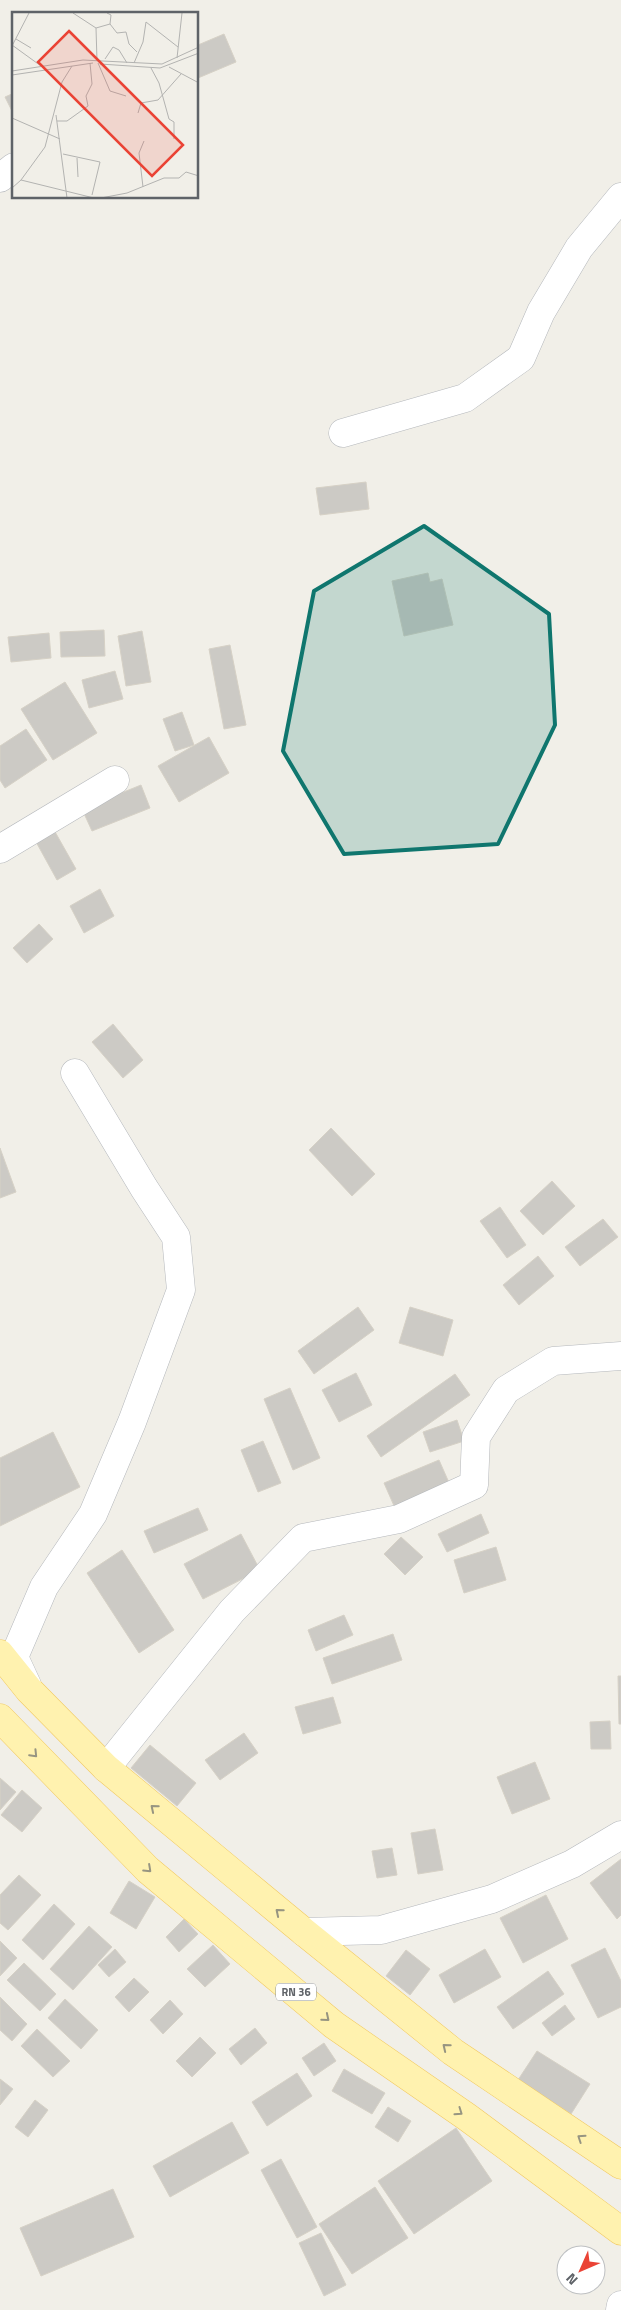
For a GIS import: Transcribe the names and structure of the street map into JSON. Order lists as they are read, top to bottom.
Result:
{
  "streets": {
    "main road": ["RN 36"]
  },
  "north": "bottom left"
}
